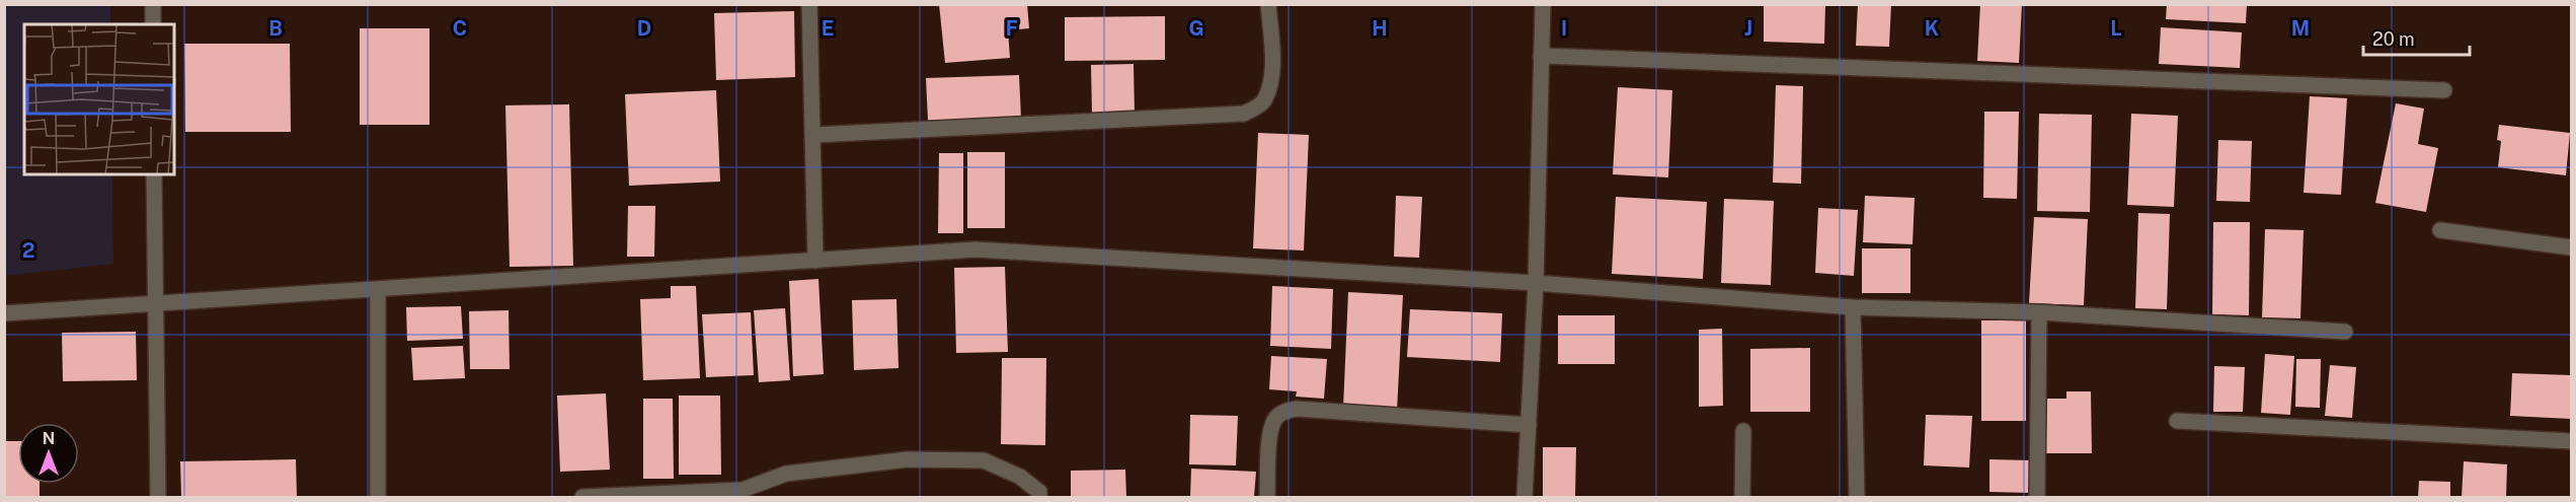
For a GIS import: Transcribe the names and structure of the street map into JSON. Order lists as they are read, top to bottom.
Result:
{
  "scale_bar": "20 m",
  "north": "top",
  "grid": {
    "columns": [
      "B",
      "C",
      "D",
      "E",
      "F",
      "G",
      "H",
      "I",
      "J",
      "K",
      "L",
      "M"
    ],
    "rows": ["2"]
  }
}
